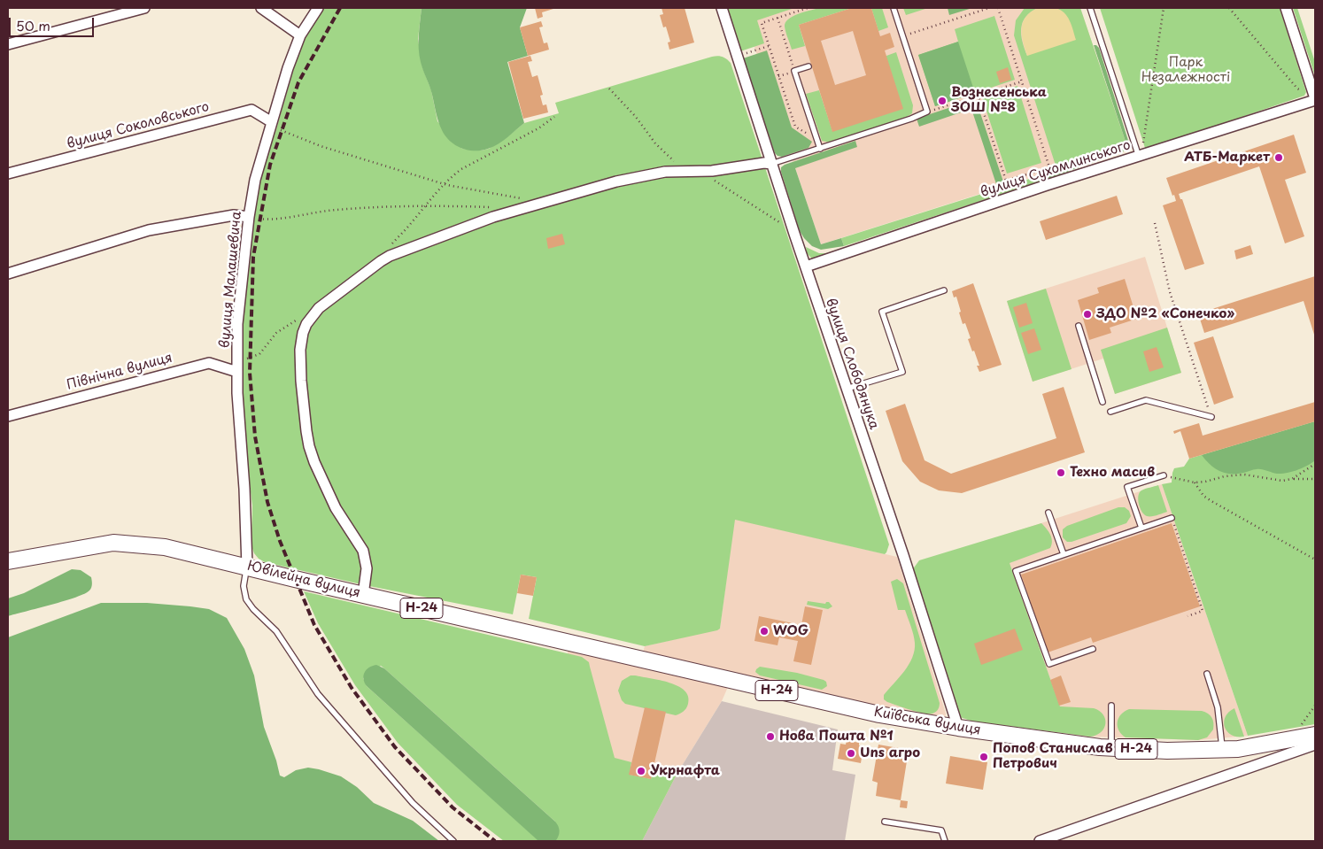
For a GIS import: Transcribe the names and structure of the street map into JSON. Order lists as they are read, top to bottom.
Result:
{
  "streets": {
    "main road": ["Ювілейна вулиця", "Н-24", "Київська вулиця"],
    "street": [
      "вулиця Соколовського",
      "вулиця Сухомлинського",
      "вулиця Малашевича",
      "вулиця Слободянука",
      "Північна вулиця"
    ]
  },
  "crossings": [
    ["вулиця Соколовського", "вулиця Малашевича"],
    ["вулиця Сухомлинського", "вулиця Слободянука"],
    ["вулиця Малашевича", "Північна вулиця"],
    ["вулиця Малашевича", "Ювілейна вулиця"],
    ["вулиця Слободянука", "Київська вулиця"],
    ["Ювілейна вулиця", "Київська вулиця"]
  ],
  "parks": ["Парк Незалежності"],
  "places": [
    "Вознесенська ЗОШ №8",
    "АТБ-Маркет",
    "ЗДО №2 «Сонечко»",
    "Техно масив",
    "WOG",
    "Нова Пошта №1",
    "Uns агро",
    "Попов Станислав Петрович",
    "Укрнафта"
  ],
  "scale_bar": "50 m"
}
